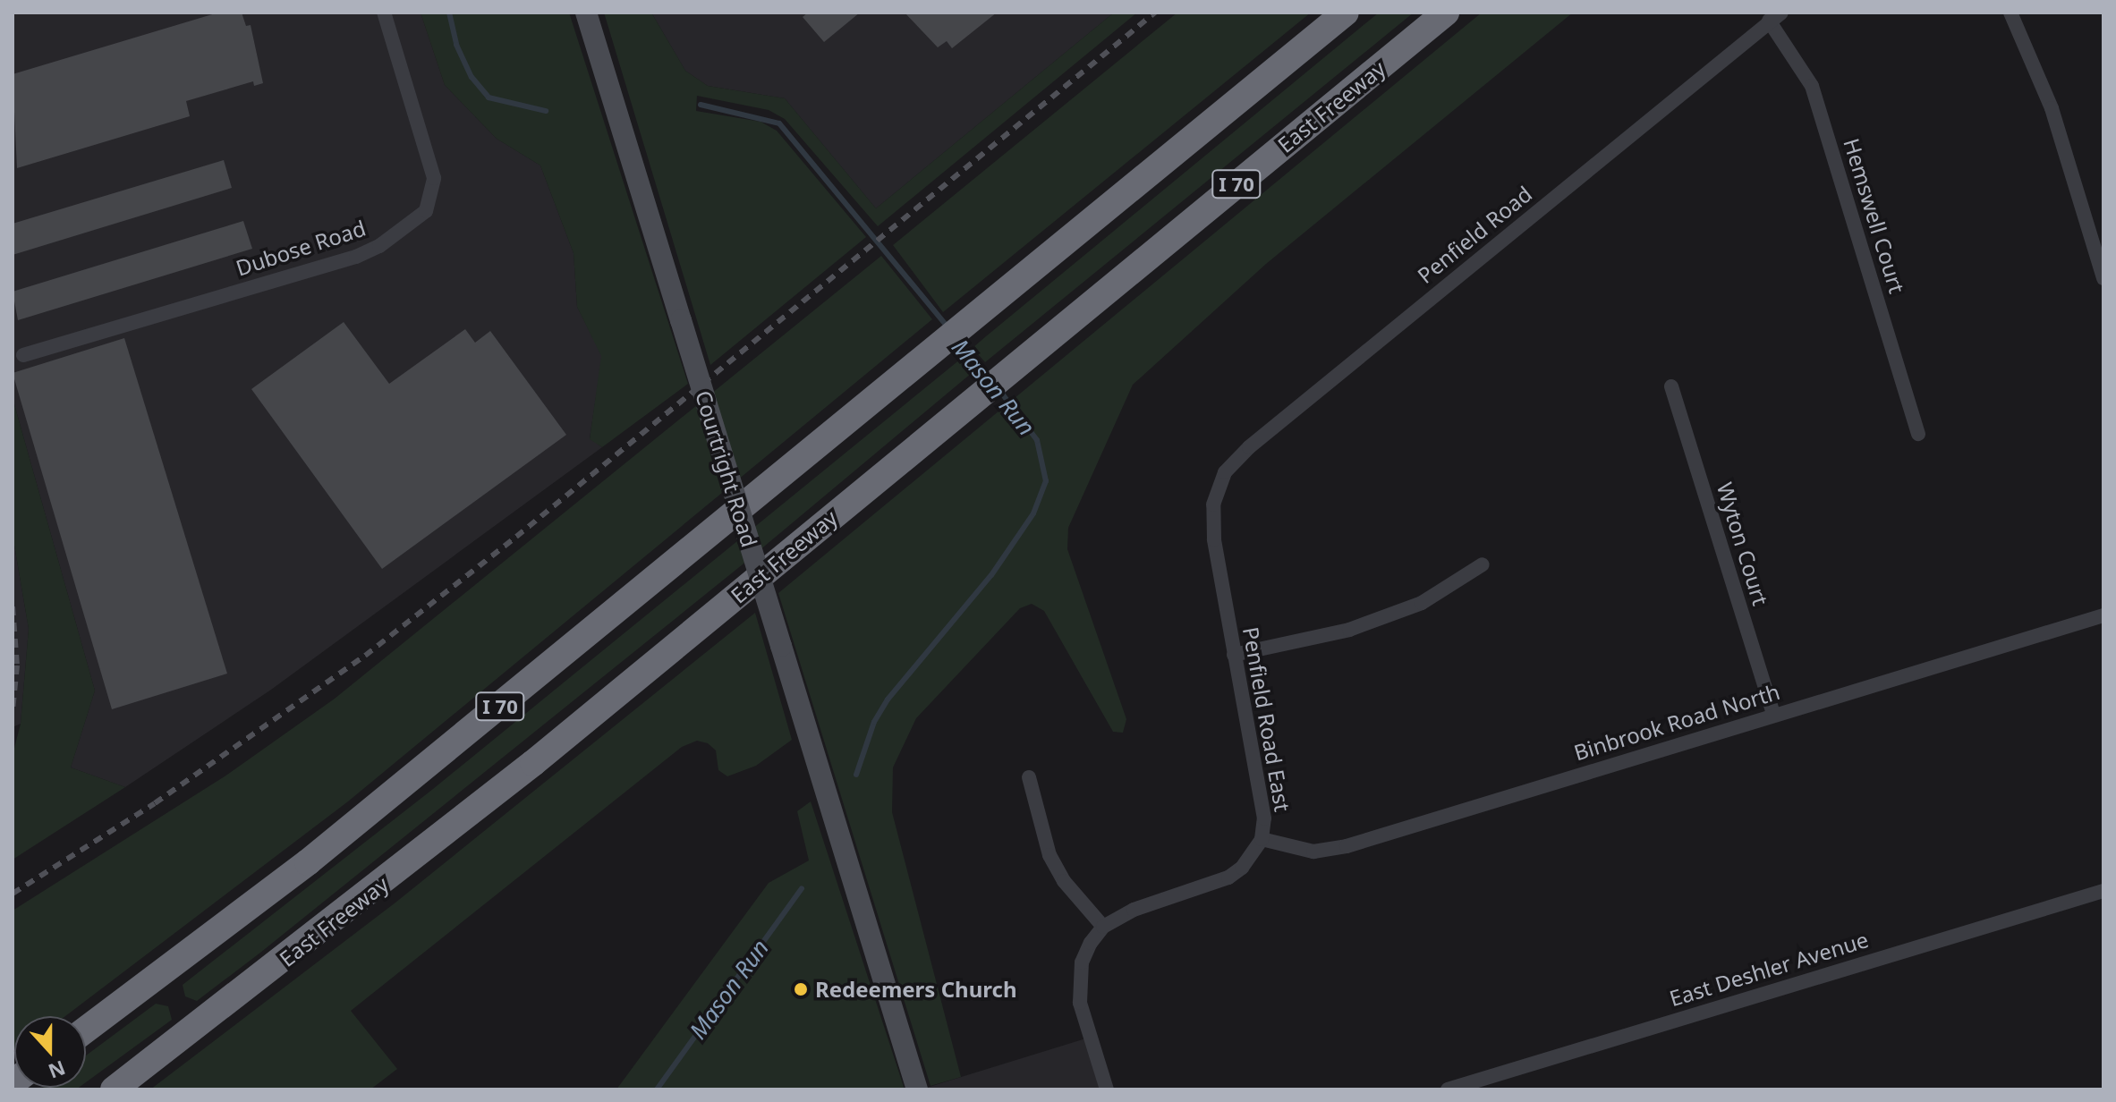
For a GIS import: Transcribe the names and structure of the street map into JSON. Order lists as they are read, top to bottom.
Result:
{
  "streets": {
    "highway": ["East Freeway", "I 70"],
    "street": [
      "Hemswell Court",
      "Penfield Road",
      "Dubose Road",
      "Courtright Road",
      "Wyton Court",
      "Penfield Road East",
      "Binbrook Road North",
      "East Deshler Avenue"
    ]
  },
  "crossings": [
    ["Hemswell Court", "Penfield Road"],
    ["Penfield Road", "Penfield Road East"],
    ["Wyton Court", "Binbrook Road North"],
    ["Penfield Road East", "Binbrook Road North"]
  ],
  "water": ["Mason Run"],
  "places": ["Redeemers Church"],
  "north": "bottom"
}
